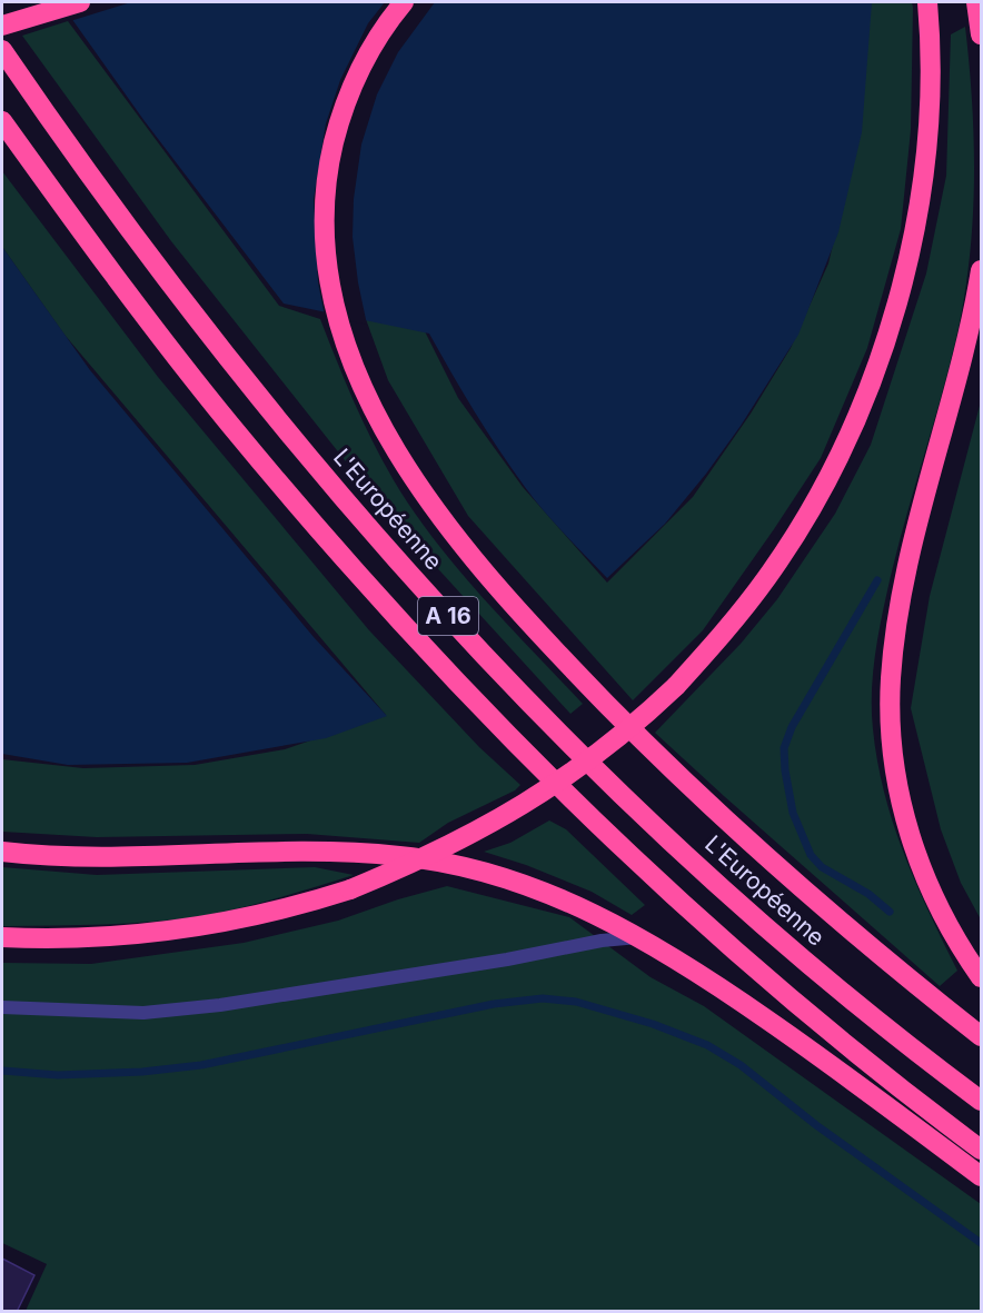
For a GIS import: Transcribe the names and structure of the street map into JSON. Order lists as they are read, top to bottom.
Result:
{
  "streets": {
    "highway": ["L'Européenne", "A 16"]
  }
}
